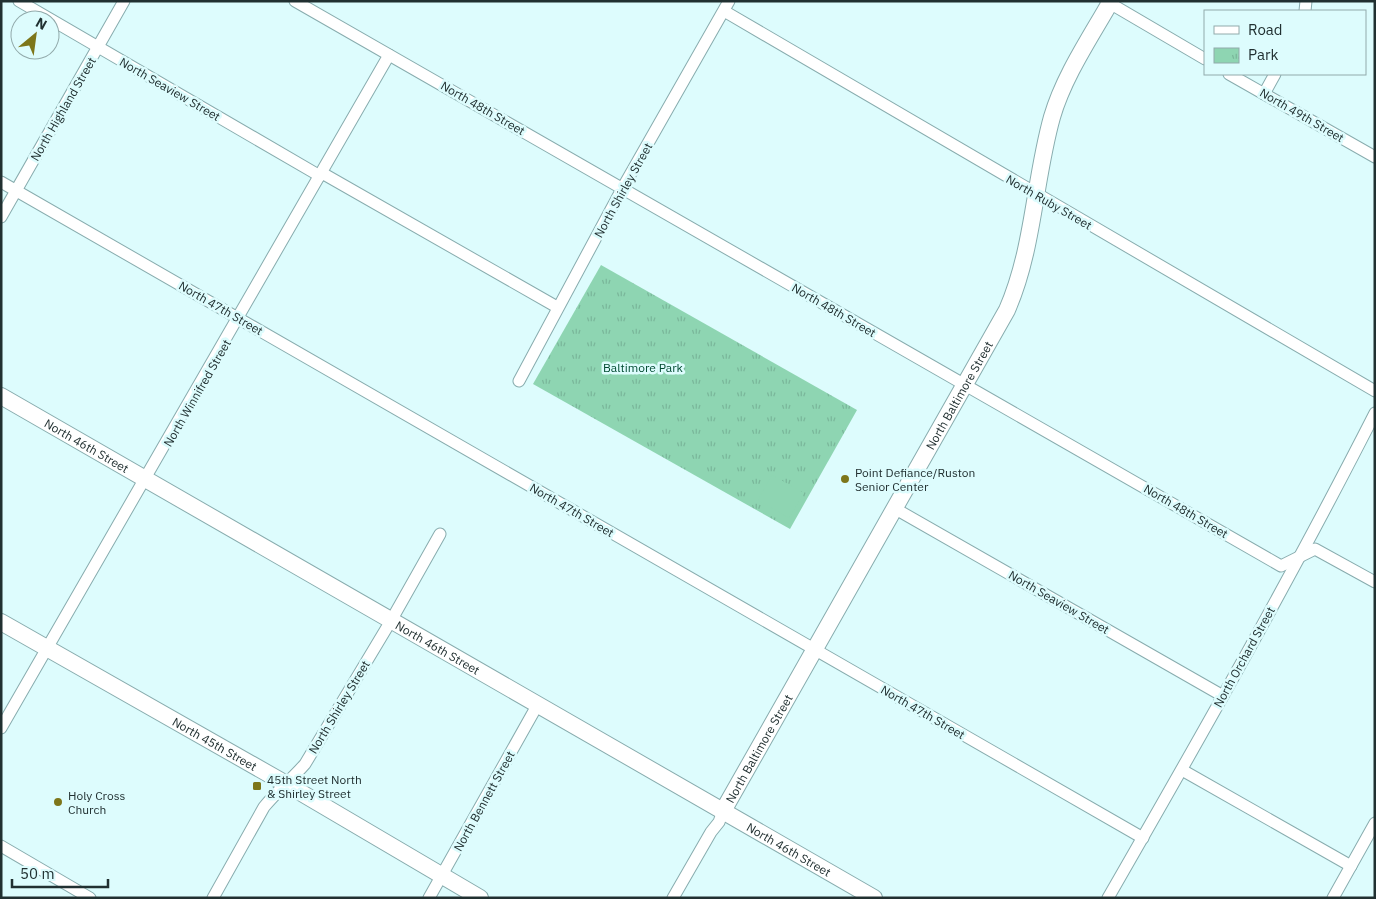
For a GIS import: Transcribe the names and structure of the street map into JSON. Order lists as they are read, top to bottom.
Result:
{
  "streets": {
    "street": [
      "North Seaview Street",
      "North 48th Street",
      "North Highland Street",
      "North 49th Street",
      "North Shirley Street",
      "North Ruby Street",
      "North 47th Street",
      "North Winnifred Street",
      "North Baltimore Street",
      "North 46th Street",
      "North Orchard Street",
      "North 45th Street",
      "North Bennett Street"
    ]
  },
  "crossings": [
    ["North Seaview Street", "North Highland Street"],
    ["North Seaview Street", "North Shirley Street"],
    ["North Seaview Street", "North Winnifred Street"],
    ["North Seaview Street", "North Baltimore Street"],
    ["North Seaview Street", "North Orchard Street"],
    ["North 48th Street", "North Shirley Street"],
    ["North 48th Street", "North Winnifred Street"],
    ["North 48th Street", "North Baltimore Street"],
    ["North 48th Street", "North Orchard Street"],
    ["North Highland Street", "North 47th Street"],
    ["North Shirley Street", "North Ruby Street"],
    ["North Shirley Street", "North 46th Street"],
    ["North Shirley Street", "North 45th Street"],
    ["North Ruby Street", "North Baltimore Street"],
    ["North 47th Street", "North Winnifred Street"],
    ["North 47th Street", "North Baltimore Street"],
    ["North 47th Street", "North Orchard Street"],
    ["North Winnifred Street", "North 46th Street"],
    ["North Winnifred Street", "North 45th Street"],
    ["North Baltimore Street", "North 46th Street"],
    ["North 46th Street", "North Bennett Street"],
    ["North 45th Street", "North Bennett Street"]
  ],
  "parks": ["Baltimore Park"],
  "places": {
    "other": ["Point Defiance/Ruston Senior Center", "Holy Cross Church"],
    "transit": ["45th Street North & Shirley Street"]
  },
  "legend": ["Road", "Park"],
  "scale_bar": "50 m",
  "north": "top right"
}
